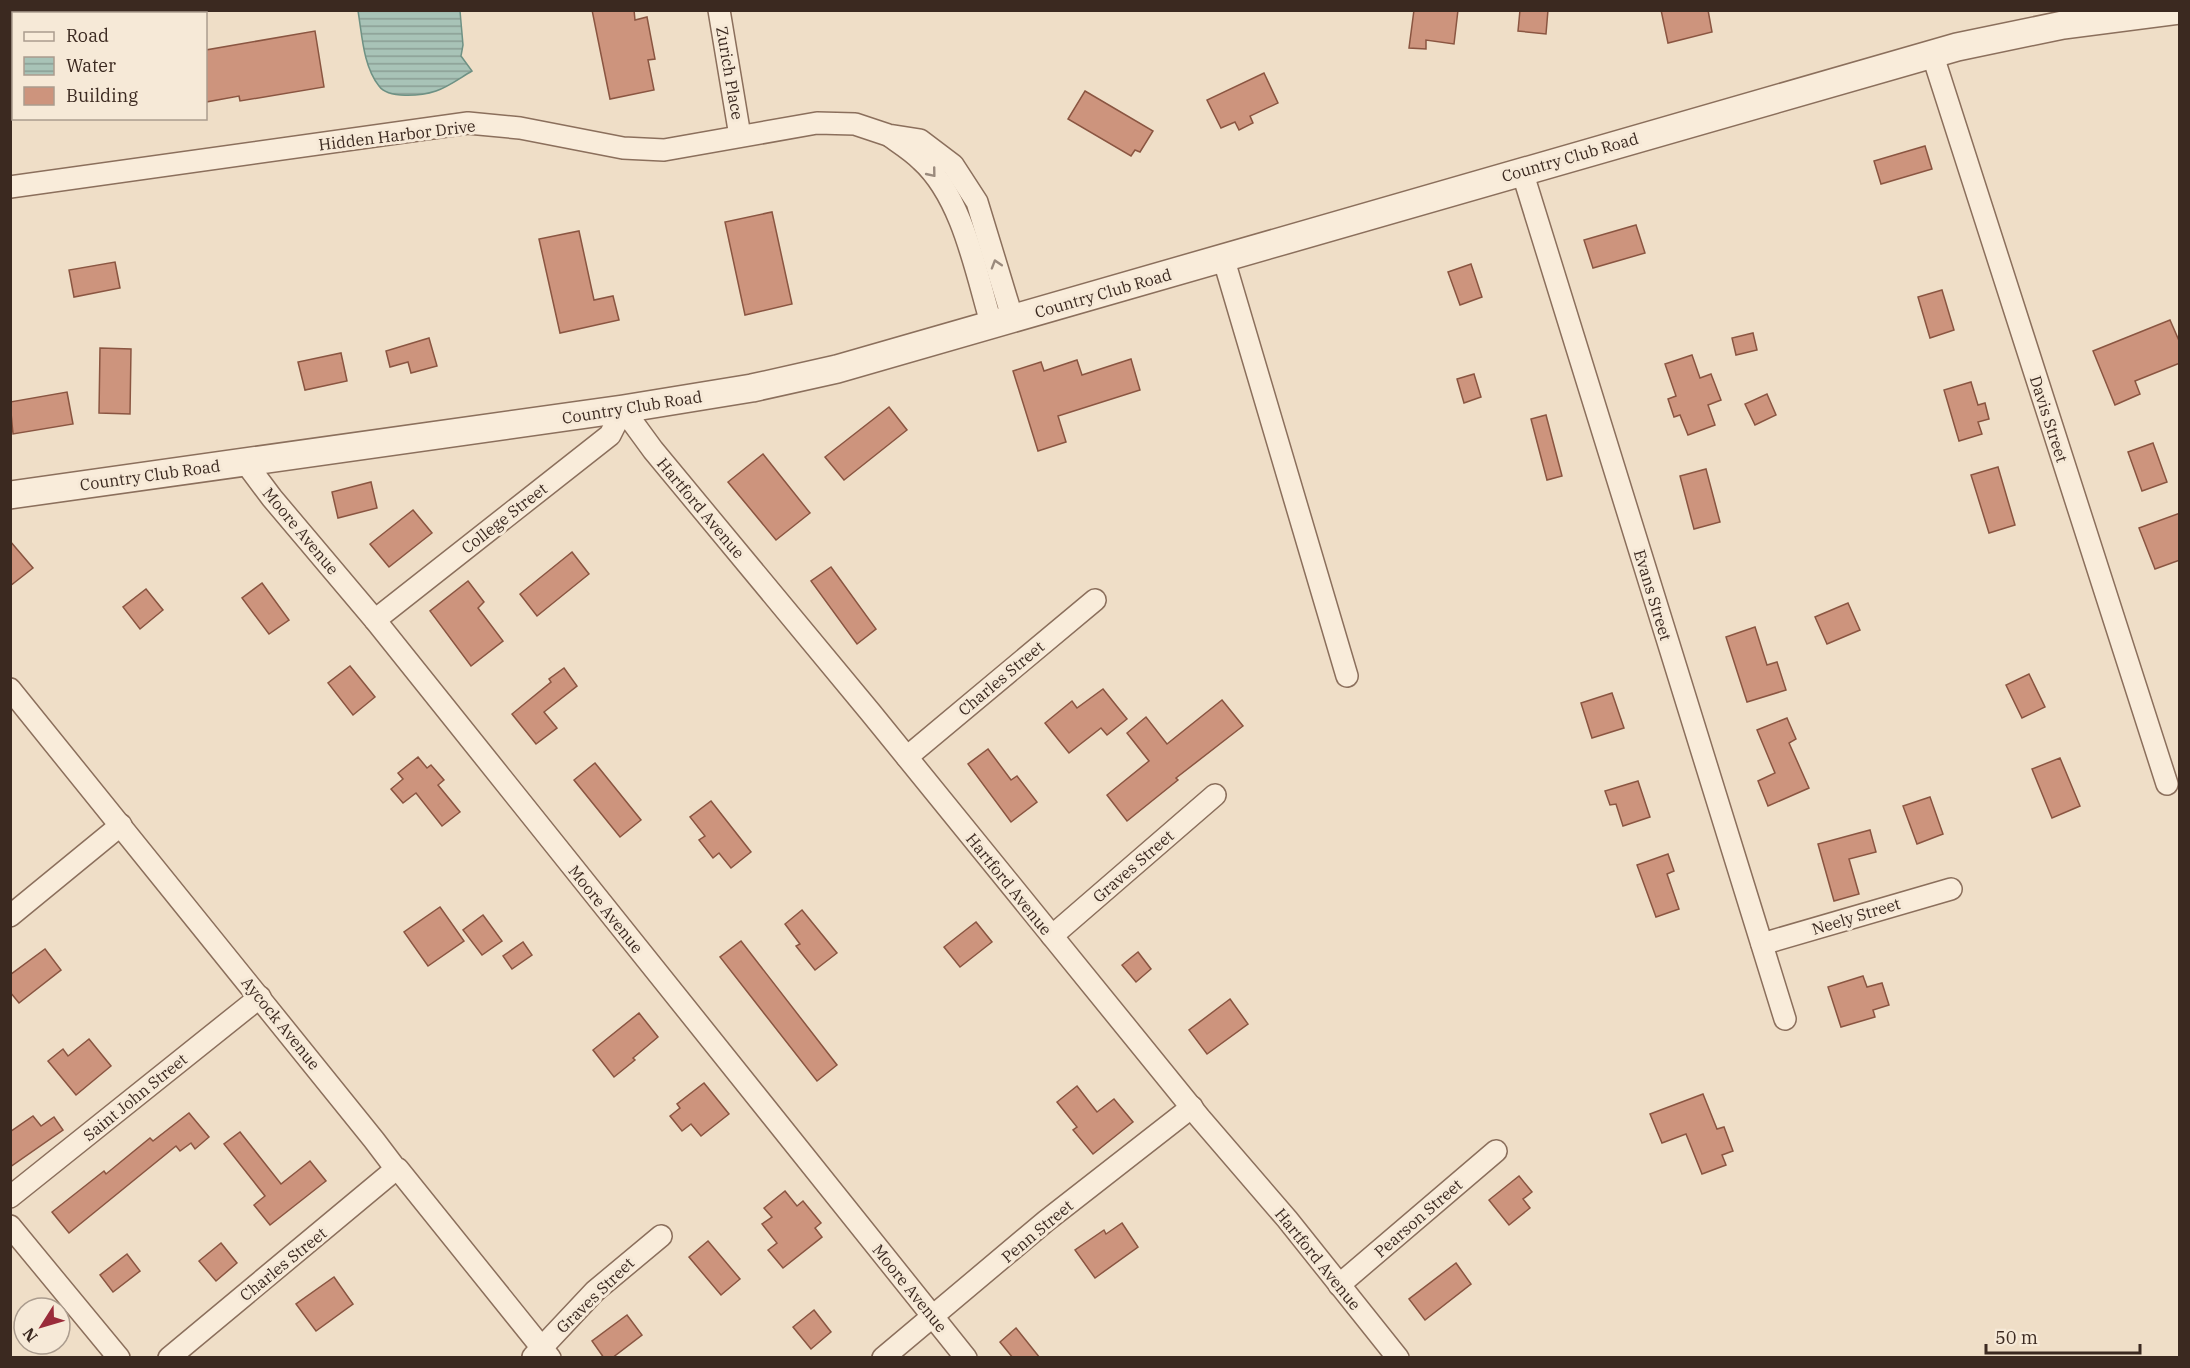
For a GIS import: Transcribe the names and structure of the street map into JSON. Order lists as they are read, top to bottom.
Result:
{
  "streets": {
    "street": [
      "Zurich Place",
      "Hidden Harbor Drive",
      "Country Club Road",
      "Davis Street",
      "Hartford Avenue",
      "College Street",
      "Moore Avenue",
      "Evans Street",
      "Charles Street",
      "Graves Street",
      "Neely Street",
      "Aycock Avenue",
      "Saint John Street",
      "Pearson Street",
      "Penn Street"
    ]
  },
  "crossings": [
    ["Zurich Place", "Hidden Harbor Drive"],
    ["Hidden Harbor Drive", "Country Club Road"],
    ["Country Club Road", "Davis Street"],
    ["Country Club Road", "Hartford Avenue"],
    ["Country Club Road", "College Street"],
    ["Country Club Road", "Moore Avenue"],
    ["Country Club Road", "Evans Street"],
    ["Hartford Avenue", "College Street"],
    ["Hartford Avenue", "Charles Street"],
    ["Hartford Avenue", "Graves Street"],
    ["Hartford Avenue", "Pearson Street"],
    ["Hartford Avenue", "Penn Street"],
    ["College Street", "Moore Avenue"],
    ["Moore Avenue", "Penn Street"],
    ["Evans Street", "Neely Street"],
    ["Charles Street", "Aycock Avenue"],
    ["Graves Street", "Aycock Avenue"],
    ["Aycock Avenue", "Saint John Street"]
  ],
  "legend": ["Road", "Water", "Building"],
  "scale_bar": "50 m",
  "north": "bottom left"
}
